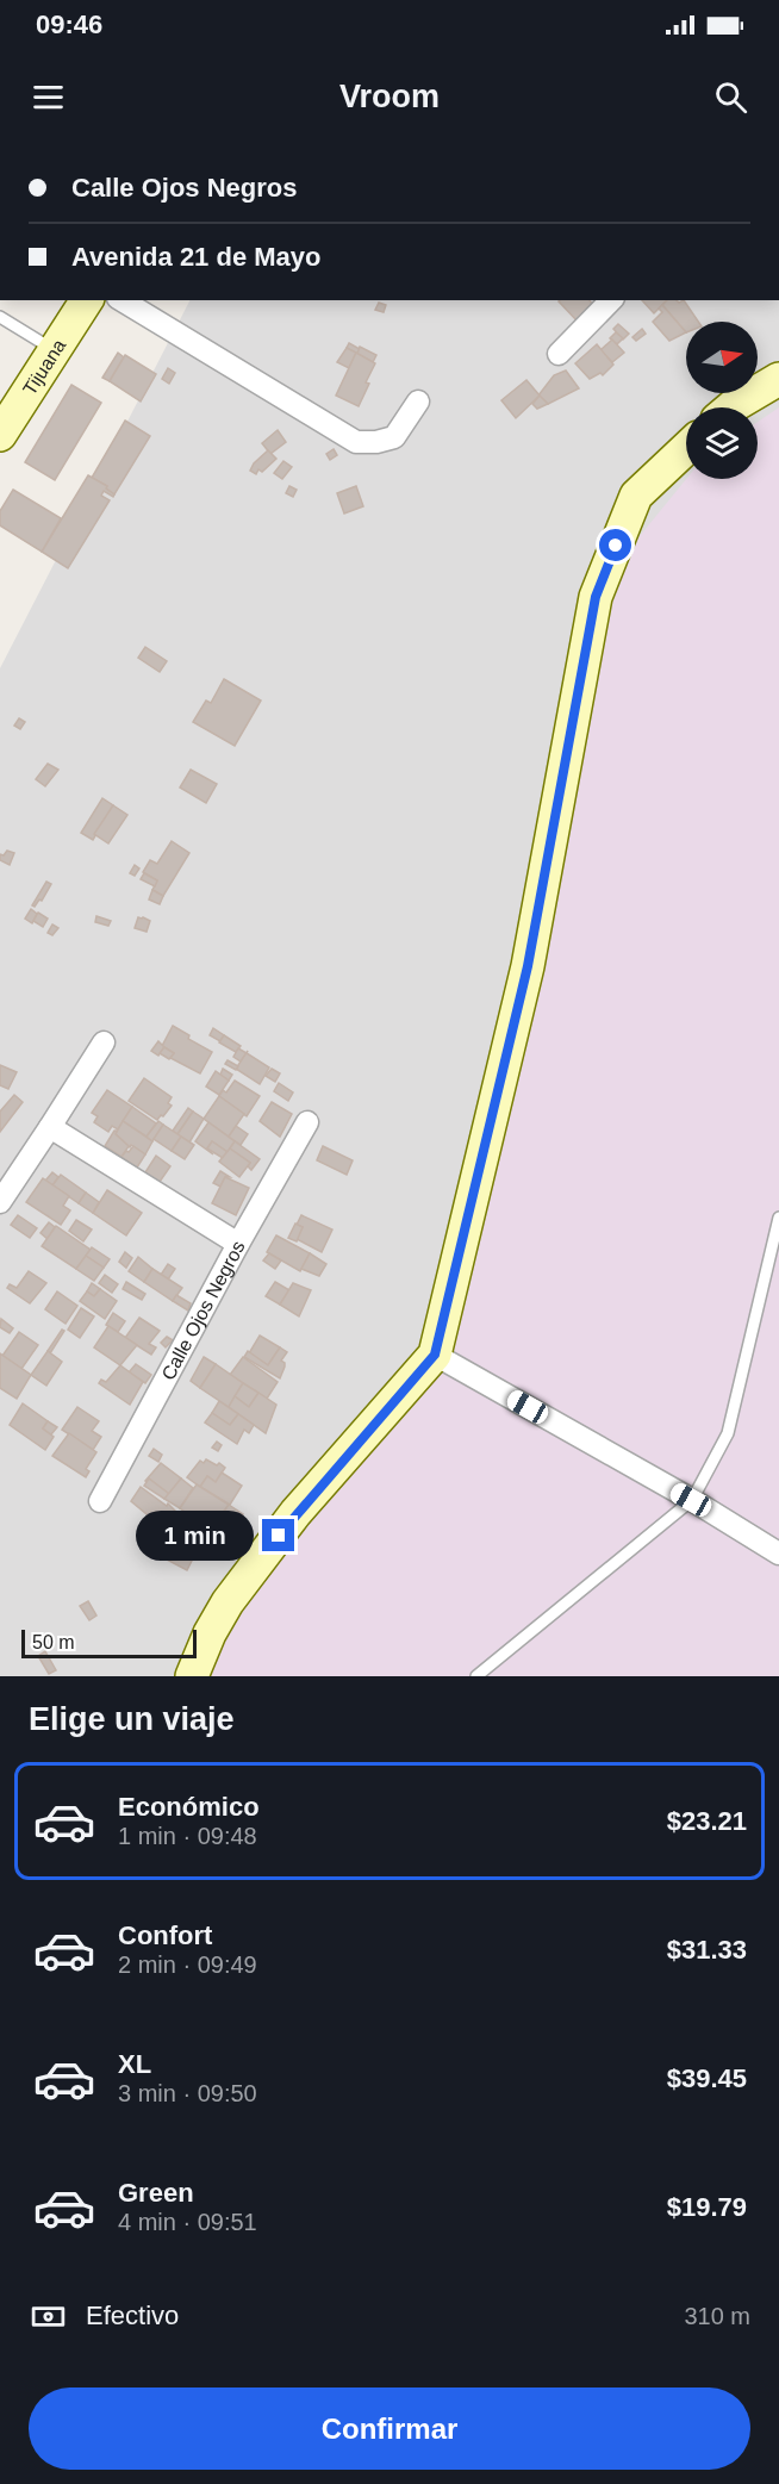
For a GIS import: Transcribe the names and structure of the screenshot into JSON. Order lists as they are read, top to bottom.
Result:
{
  "streets": {
    "street": ["Tijuana", "Calle Ojos Negros"]
  },
  "scale_bar": "50 m",
  "north": "right",
  "page": {
    "status": "09:46",
    "header": "Vroom",
    "banner": ["Calle Ojos Negros", "Avenida 21 de Mayo"],
    "bubble": "1 min",
    "scale": "50 m",
    "heading": "Elige un viaje",
    "list": [
      {
        "name": "Económico",
        "note": "1 min · 09:48",
        "value": "$23.21"
      },
      {
        "name": "Confort",
        "note": "2 min · 09:49",
        "value": "$31.33"
      },
      {
        "name": "XL",
        "note": "3 min · 09:50",
        "value": "$39.45"
      },
      {
        "name": "Green",
        "note": "4 min · 09:51",
        "value": "$19.79"
      }
    ],
    "pay": ["Efectivo", "310 m"],
    "buttons": "Confirmar"
  }
}
